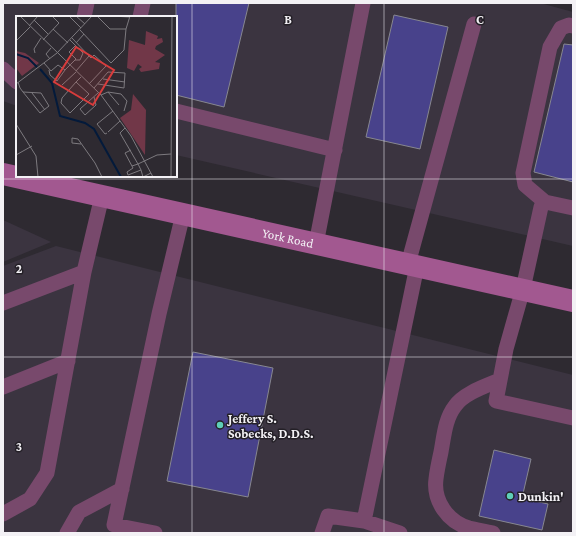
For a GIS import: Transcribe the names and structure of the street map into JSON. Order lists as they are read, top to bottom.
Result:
{
  "streets": {
    "main road": ["York Road"]
  },
  "places": ["Jeffery S. Sobecks, D.D.S.", "Dunkin'"],
  "grid": {
    "columns": ["B", "C"],
    "rows": ["2", "3"]
  }
}
